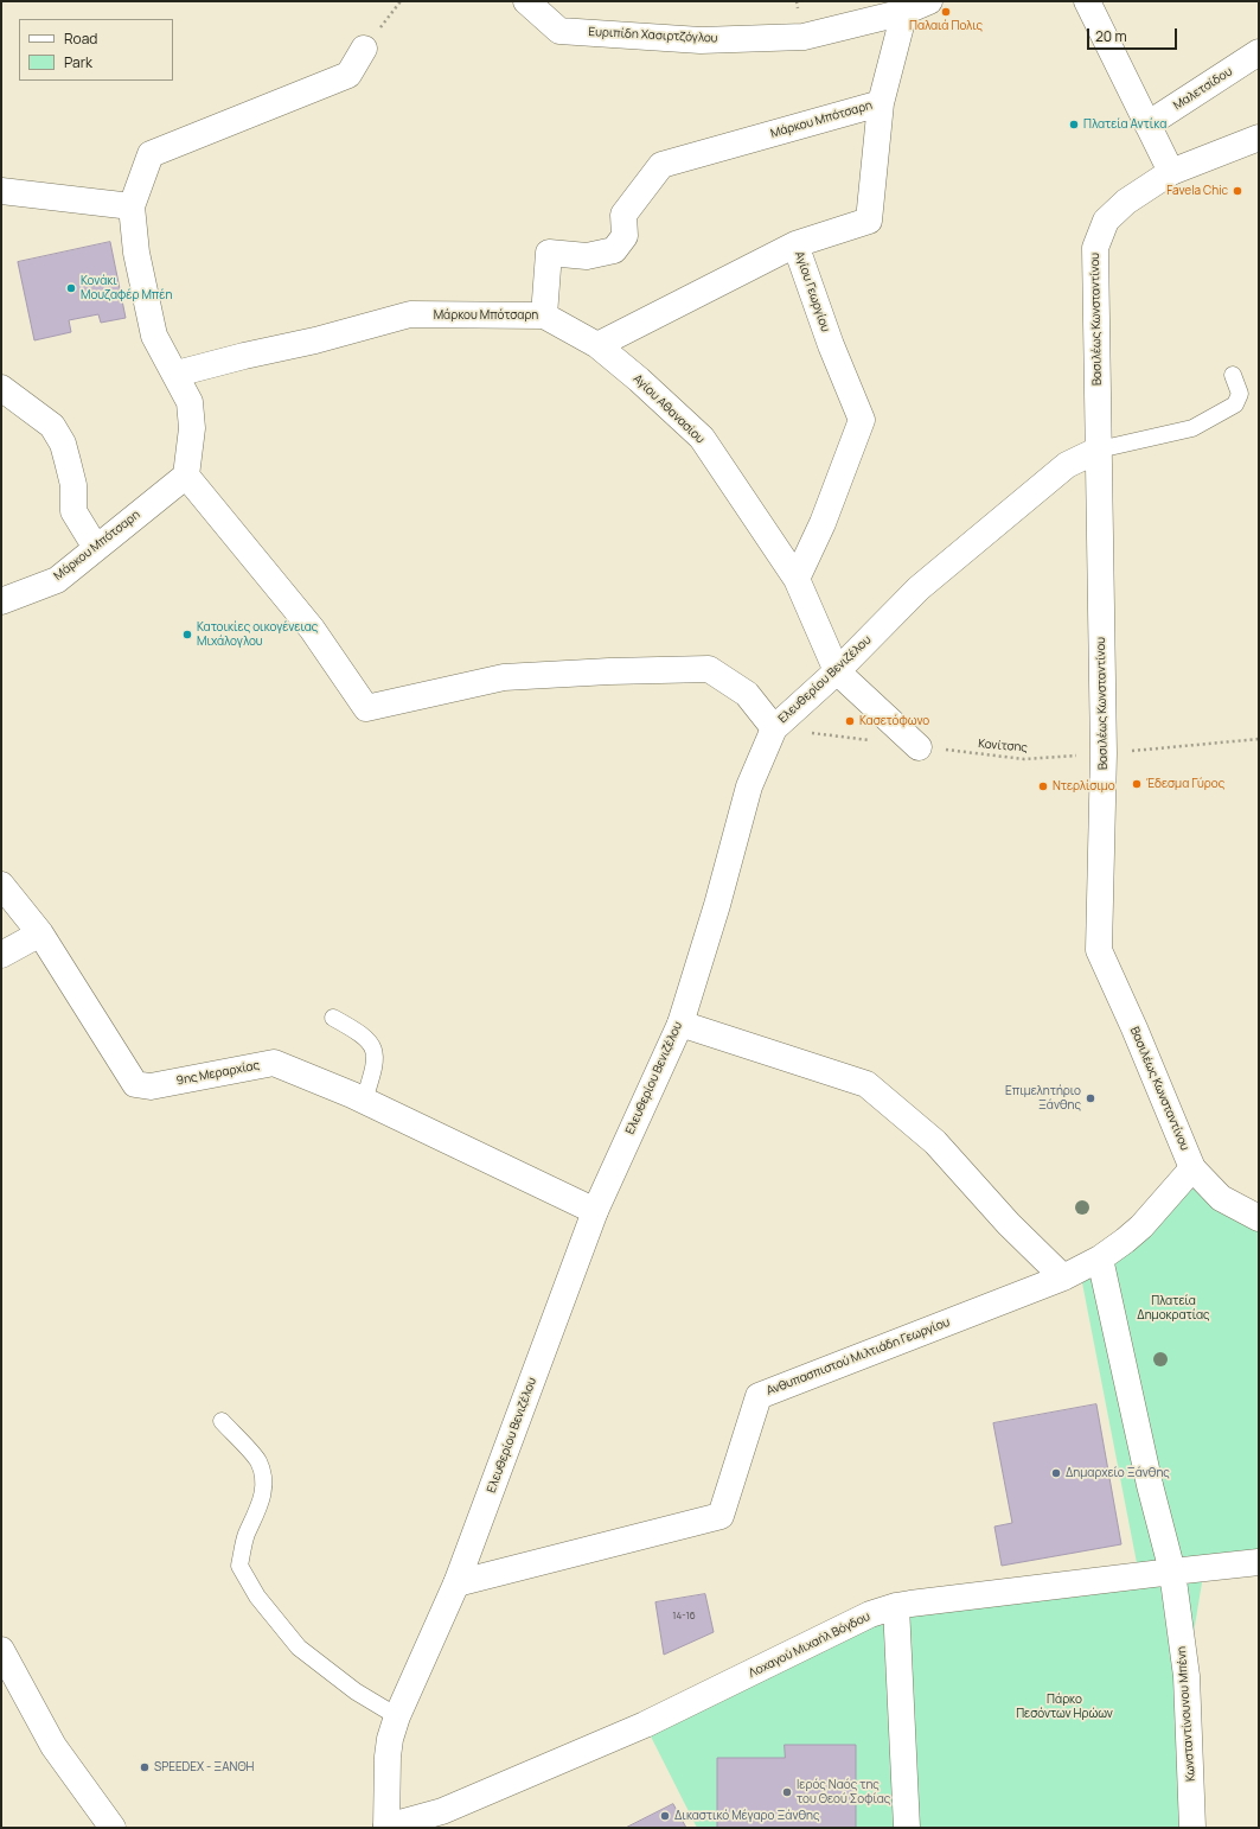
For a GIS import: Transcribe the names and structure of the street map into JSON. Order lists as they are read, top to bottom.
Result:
{
  "streets": {
    "street": [
      "Ευριπίδη Χασιρτζόγλου",
      "Μαλετσίδου",
      "Μάρκου Μπότσαρη",
      "Αγίου Γεωργίου",
      "Βασιλέως Κωνσταντίνου",
      "Αγίου Αθανασίου",
      "Ελευθερίου Βενιζέλου",
      "9ης Μεραρχίας",
      "Ανθυπασπιστού Μιλτιάδη Γεωργίου",
      "Λοχαγού Μιχαήλ Βόγδου",
      "Κωνσταντίνουνου Μπένη"
    ],
    "path": ["Κονίτσης"]
  },
  "crossings": [
    ["Ευριπίδη Χασιρτζόγλου", "Αγίου Γεωργίου"],
    ["Μάρκου Μπότσαρη", "Αγίου Γεωργίου"],
    ["Μάρκου Μπότσαρη", "Αγίου Αθανασίου"],
    ["Αγίου Γεωργίου", "Αγίου Αθανασίου"],
    ["Βασιλέως Κωνσταντίνου", "Ελευθερίου Βενιζέλου"],
    ["Βασιλέως Κωνσταντίνου", "Κονίτσης"],
    ["Αγίου Αθανασίου", "Ελευθερίου Βενιζέλου"],
    ["Ελευθερίου Βενιζέλου", "9ης Μεραρχίας"],
    ["Ελευθερίου Βενιζέλου", "Ανθυπασπιστού Μιλτιάδη Γεωργίου"],
    ["Ελευθερίου Βενιζέλου", "Λοχαγού Μιχαήλ Βόγδου"],
    ["Λοχαγού Μιχαήλ Βόγδου", "Κωνσταντίνουνου Μπένη"]
  ],
  "parks": ["Πλατεία Δημοκρατίας", "Πάρκο Πεσόντων Ηρώων"],
  "places": [
    "Παλαιά Πολις",
    "Πλατεία Αντίκα",
    "Favela Chic",
    "Κονάκι Μουζαφέρ Μπέη",
    "Κατοικίες οικογένειας Μιχάλογλου",
    "Κασετόφωνο",
    "Έδεσμα Γύρος",
    "Ντερλίσιμο",
    "Επιμελητήριο Ξάνθης",
    "Δημαρχείο Ξάνθης",
    "SPEEDEX - ΞΑΝΘΗ",
    "Ιερός Ναός της του Θεού Σοφίας",
    "Δικαστικό Μέγαρο Ξάνθης"
  ],
  "house_numbers": ["14-16"],
  "legend": ["Road", "Park"],
  "scale_bar": "20 m"
}
